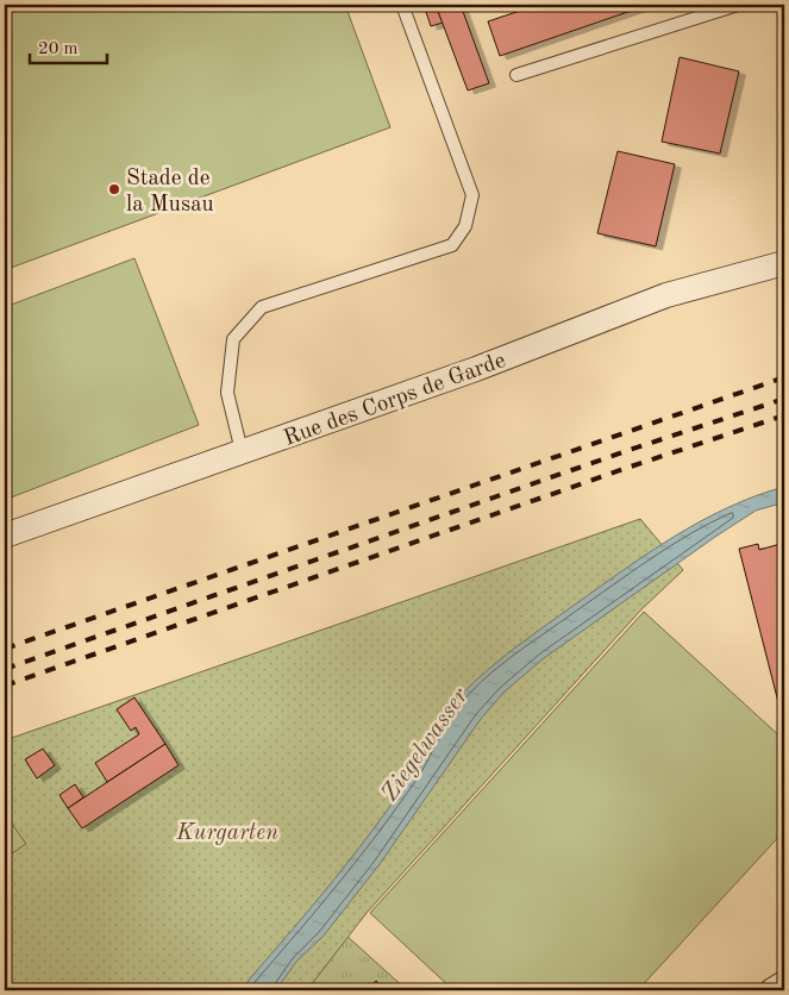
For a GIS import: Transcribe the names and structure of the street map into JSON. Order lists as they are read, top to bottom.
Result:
{
  "streets": {
    "street": ["Rue des Corps de Garde"]
  },
  "water": ["Ziegelwasser"],
  "parks": ["Kurgarten"],
  "places": ["Stade de la Musau"],
  "scale_bar": "20 m"
}
